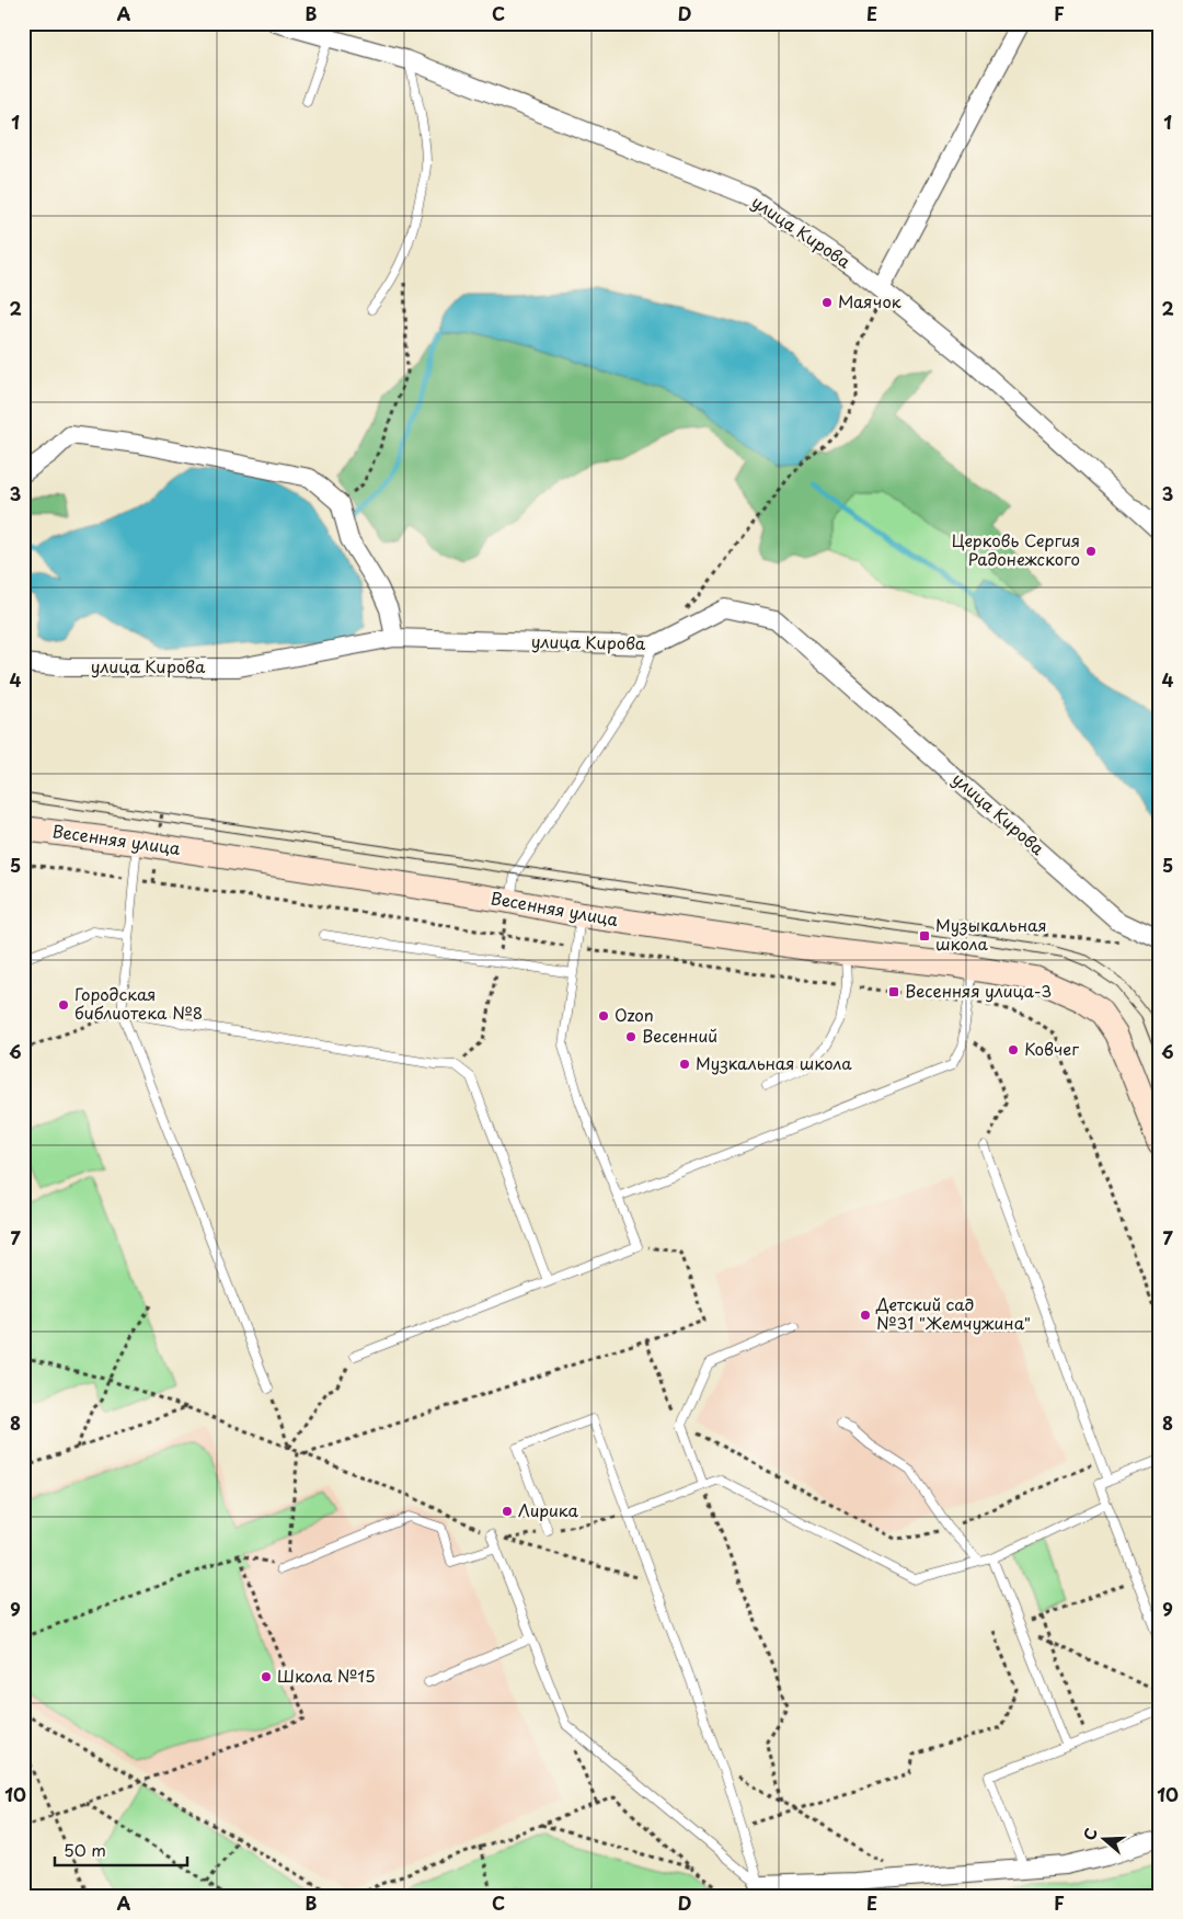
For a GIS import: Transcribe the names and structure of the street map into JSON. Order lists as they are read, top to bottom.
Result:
{
  "streets": {
    "main road": ["Весенняя улица"],
    "street": ["улица Кирова"]
  },
  "places": {
    "other": [
      "Маячок",
      "Церковь Сергия Радонежского",
      "Городская библиотека №8",
      "Ozon",
      "Весенний",
      "Ковчег",
      "Музкальная школа",
      "Детский сад №31 \"Жемчужина\"",
      "Лирика",
      "Школа №15"
    ],
    "transit": ["Музыкальная школа", "Весенняя улица-3"]
  },
  "scale_bar": "50 m",
  "north": "left",
  "grid": {
    "columns": [
      "A",
      "B",
      "C",
      "D",
      "E",
      "F"
    ],
    "rows": [
      "1",
      "2",
      "3",
      "4",
      "5",
      "6",
      "7",
      "8",
      "9",
      "10"
    ]
  }
}
